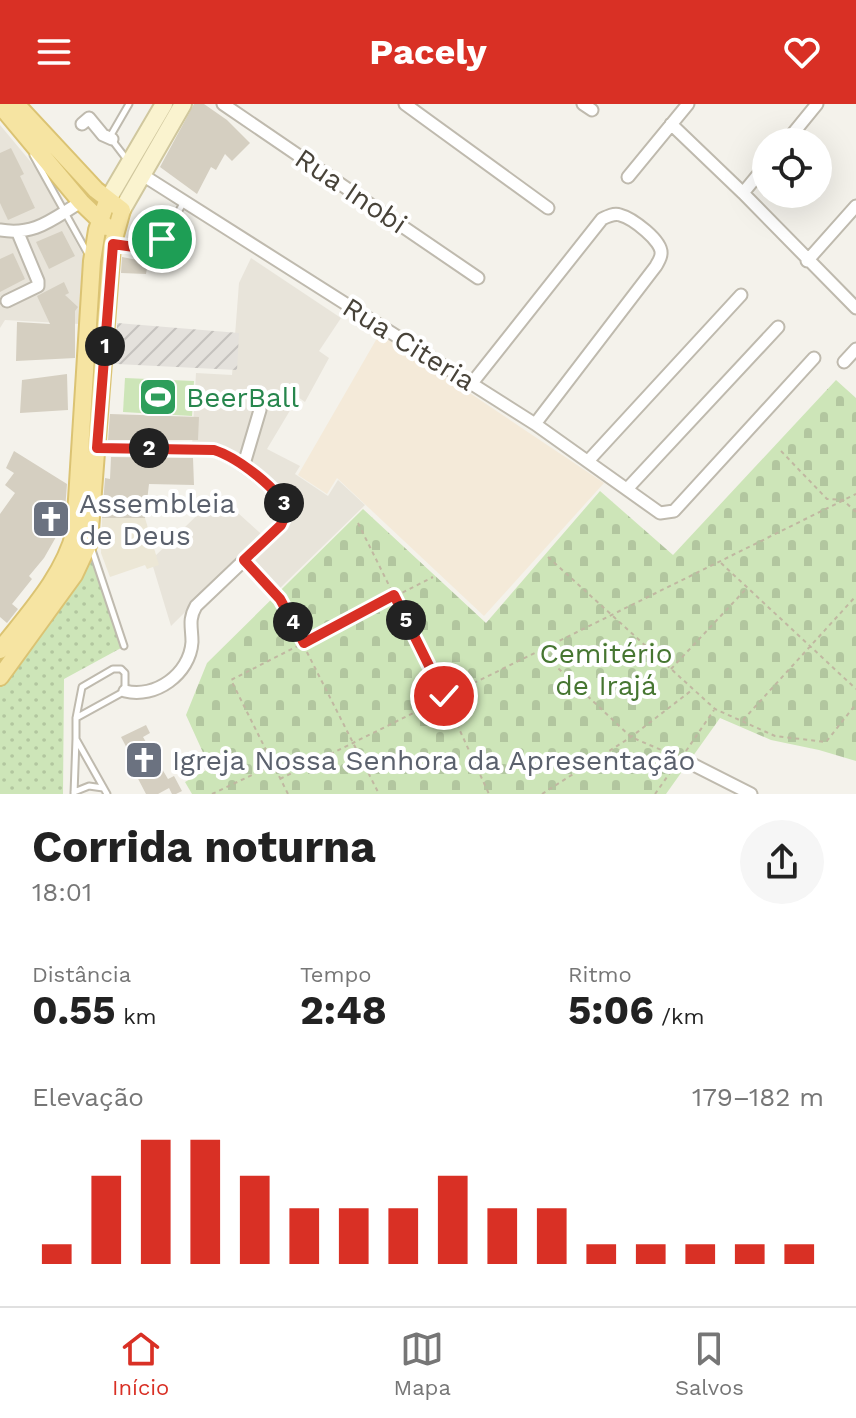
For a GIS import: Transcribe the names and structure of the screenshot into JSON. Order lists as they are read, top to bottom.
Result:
{
  "streets": {
    "street": ["Rua Inobi", "Rua Citeria"]
  },
  "parks": ["Cemitério de Irajá"],
  "places": {
    "sports": ["BeerBall"],
    "church": ["Assembleia de Deus", "Igreja Nossa Senhora da Apresentação"]
  },
  "page": {
    "header": "Pacely",
    "pins": [
      "1",
      "2",
      "3",
      "5",
      "4"
    ],
    "heading": ["Corrida noturna", "18:01"],
    "stats": [
      ["Distância", "0.55 km"],
      ["Tempo", "2:48"],
      ["Ritmo", "5:06 /km"]
    ],
    "chart": ["Elevação", "179–182 m"],
    "tabs": ["Início", "Mapa", "Salvos"]
  }
}
